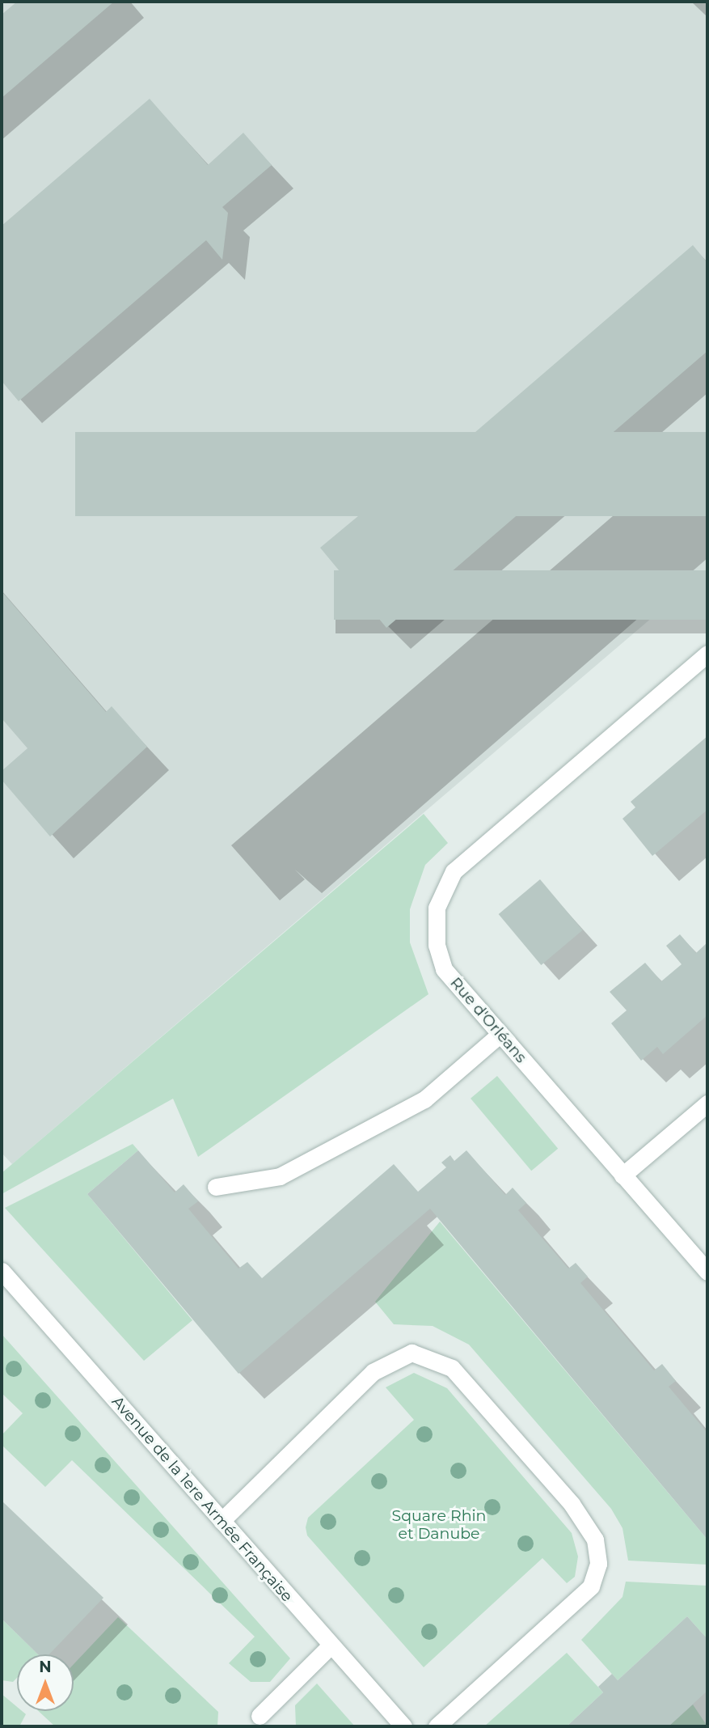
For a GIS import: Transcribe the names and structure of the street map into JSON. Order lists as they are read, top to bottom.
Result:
{
  "streets": {
    "street": ["Rue d'Orléans", "Avenue de la 1ere Armée Française"]
  },
  "parks": ["Square Rhin et Danube"],
  "north": "top"
}
